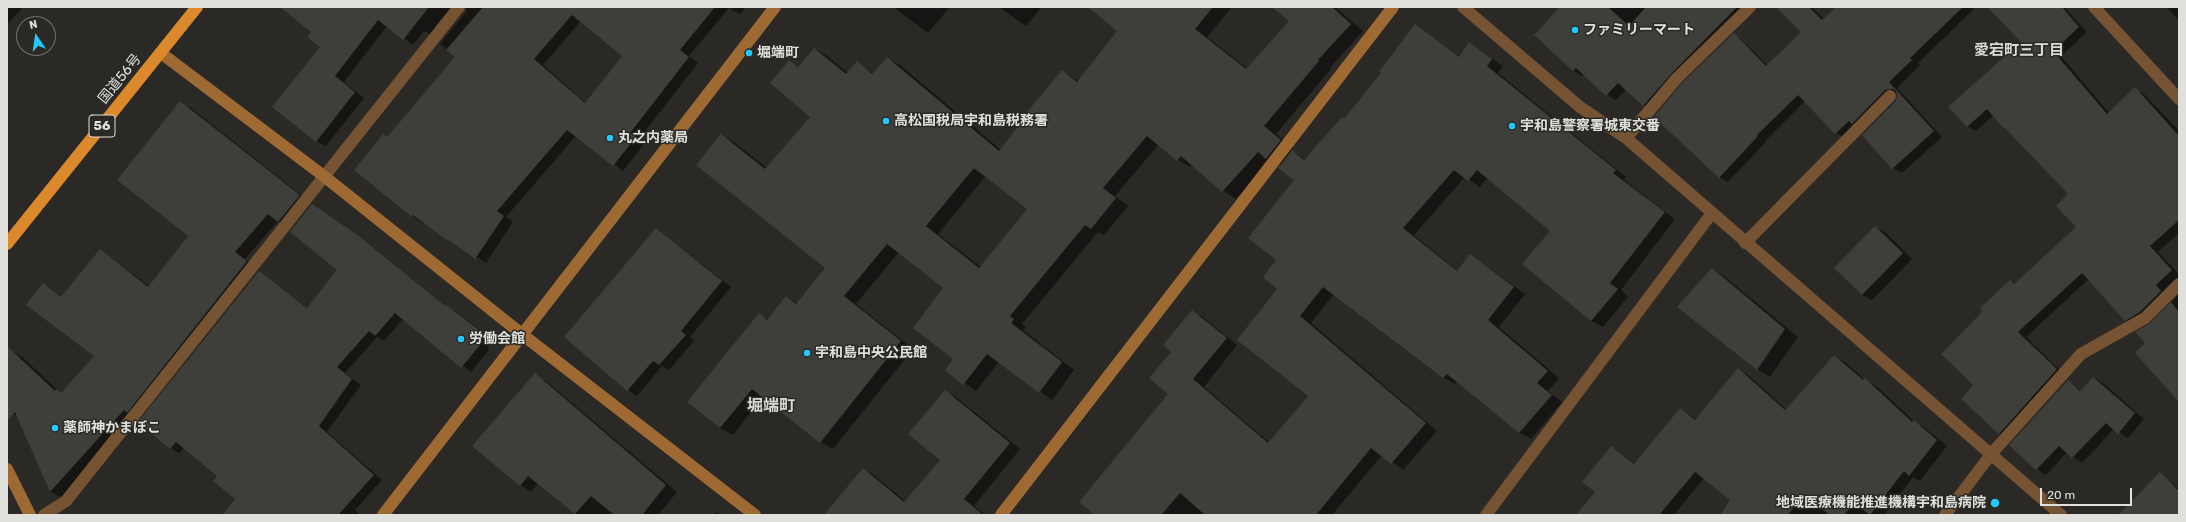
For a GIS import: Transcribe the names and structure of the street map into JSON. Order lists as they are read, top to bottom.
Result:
{
  "streets": {
    "highway": ["国道56号", "56"]
  },
  "districts": ["愛宕町三丁目", "堀端町"],
  "places": [
    "ファミリーマート",
    "堀端町",
    "高松国税局宇和島税務署",
    "宇和島警察署城東交番",
    "丸之内薬局",
    "労働会館",
    "宇和島中央公民館",
    "薬師神かまぼこ",
    "地域医療機能推進機構宇和島病院"
  ],
  "scale_bar": "20 m",
  "north": "top"
}
